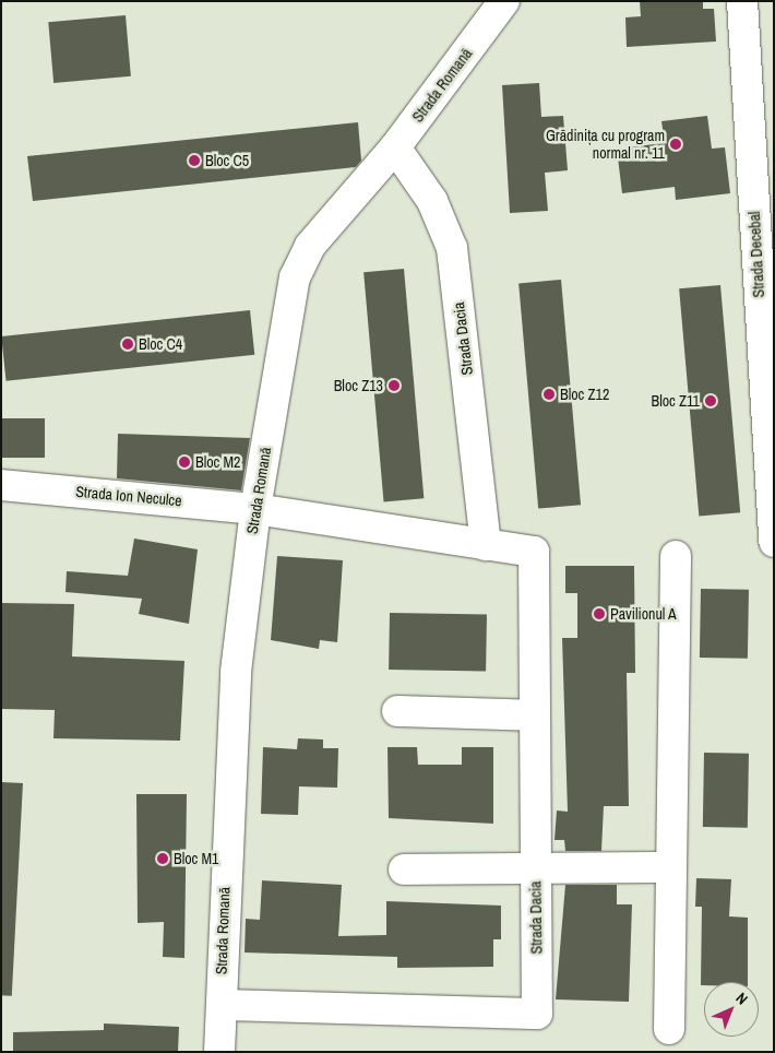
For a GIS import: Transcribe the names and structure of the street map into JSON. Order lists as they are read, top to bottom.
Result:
{
  "streets": {
    "street": [
      "Strada Romană",
      "Strada Decebal",
      "Strada Dacia",
      "Strada Ion Neculce"
    ]
  },
  "crossings": [
    ["Strada Romană", "Strada Dacia"],
    ["Strada Romană", "Strada Ion Neculce"],
    ["Strada Dacia", "Strada Ion Neculce"]
  ],
  "places": [
    "Grădinița cu program normal nr. 11",
    "Bloc C5",
    "Bloc C4",
    "Bloc Z13",
    "Bloc Z12",
    "Bloc Z11",
    "Bloc M2",
    "Pavilionul A",
    "Bloc M1"
  ],
  "north": "top right"
}
